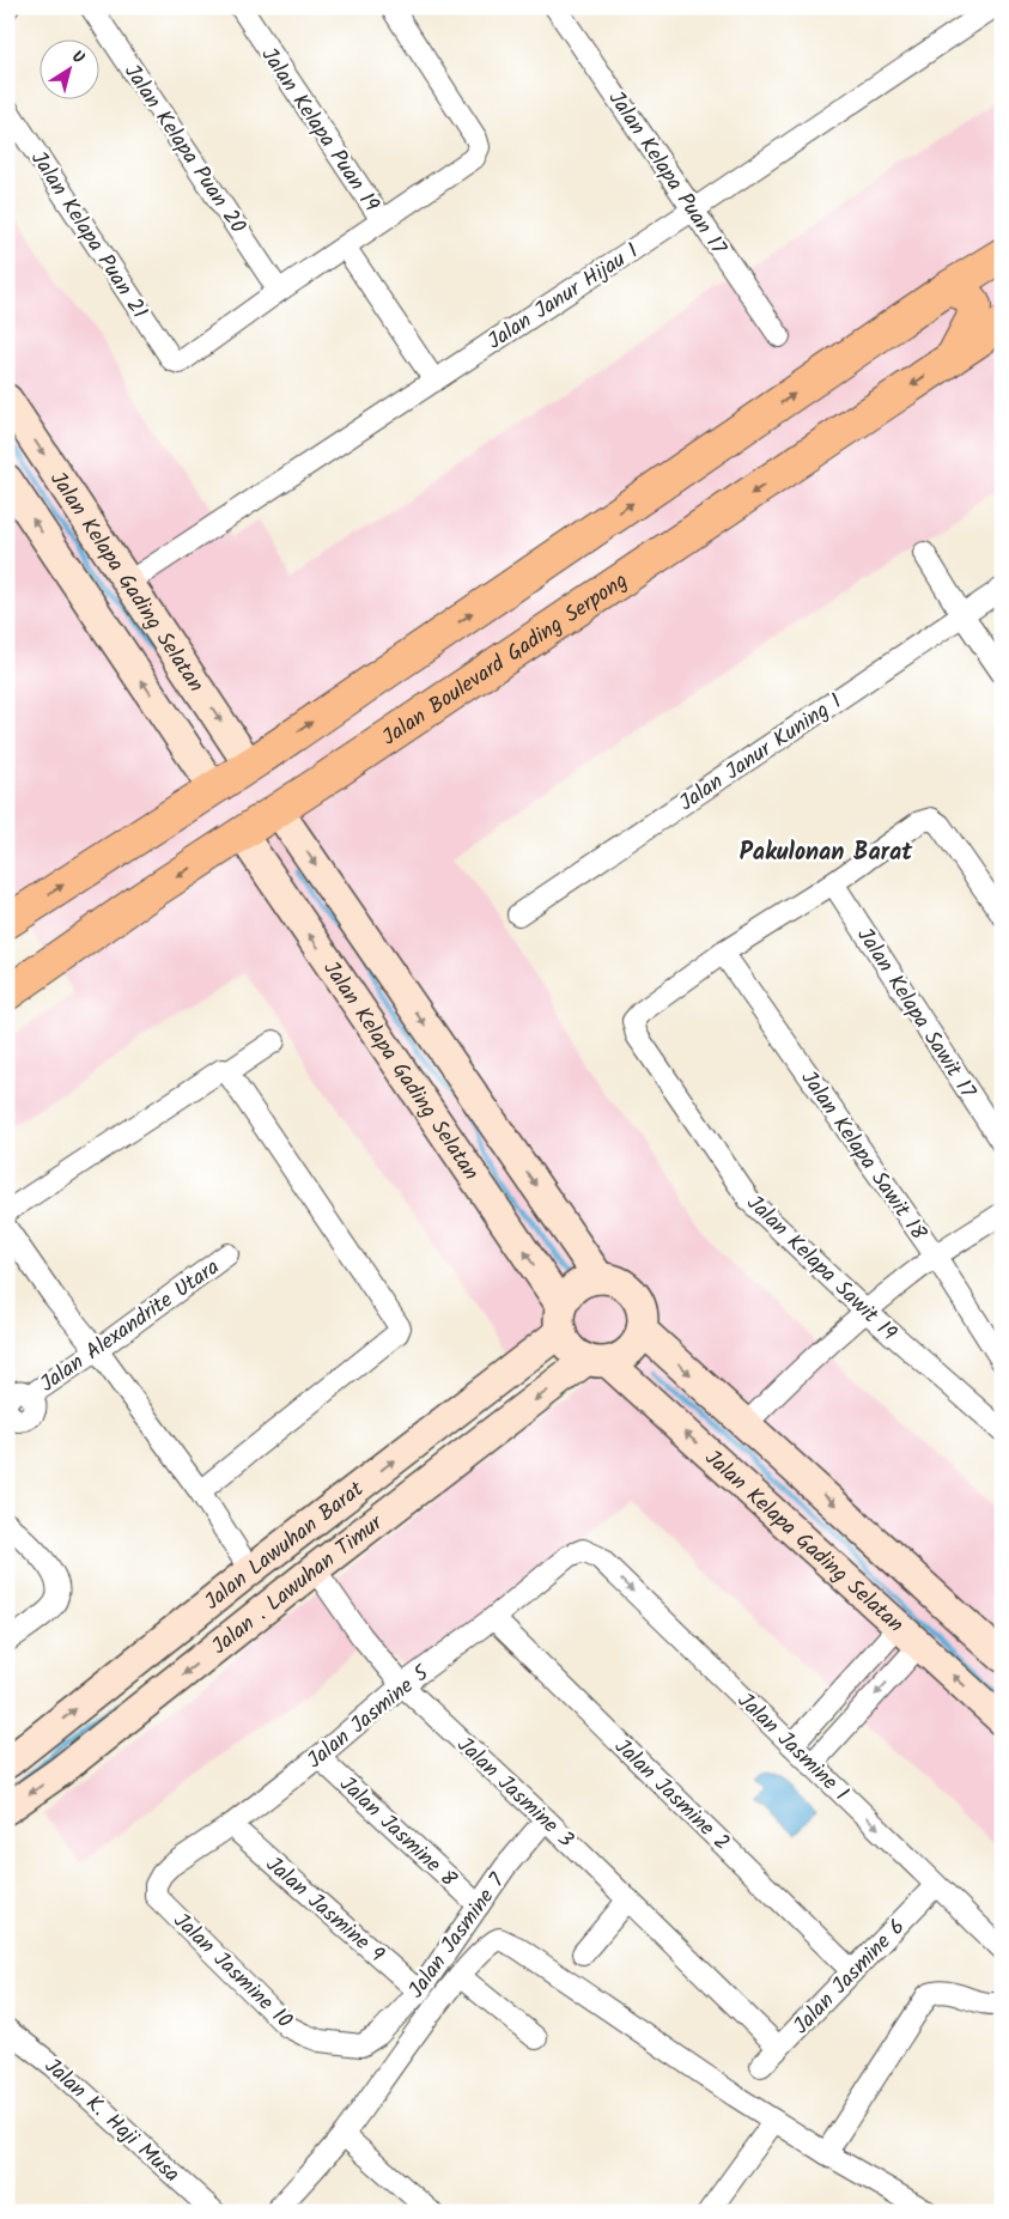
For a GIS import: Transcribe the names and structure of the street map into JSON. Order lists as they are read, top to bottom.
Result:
{
  "streets": {
    "main road": ["Jalan Boulevard Gading Serpong"],
    "street": [
      "Jalan Kelapa Puan 19",
      "Jalan Kelapa Puan 20",
      "Jalan Kelapa Puan 17",
      "Jalan Kelapa Puan 21",
      "Jalan Janur Hijau 1",
      "Jalan Kelapa Gading Selatan",
      "Jalan Janur Kuning 1",
      "Jalan Kelapa Sawit 17",
      "Jalan Kelapa Sawit 18",
      "Jalan Kelapa Sawit 19",
      "Jalan Alexandrite Utara",
      "Jalan Lawuhan Barat",
      "Jalan . Lawuhan Timur",
      "Jalan Jasmine 5",
      "Jalan Jasmine 1",
      "Jalan Jasmine 3",
      "Jalan Jasmine 2",
      "Jalan Jasmine 8",
      "Jalan Jasmine 9",
      "Jalan Jasmine 7",
      "Jalan Jasmine 10",
      "Jalan Jasmine 6",
      "Jalan K. Haji Musa"
    ]
  },
  "crossings": [
    ["Jalan Kelapa Puan 20", "Jalan Kelapa Puan 21"],
    ["Jalan Kelapa Puan 17", "Jalan Janur Hijau 1"],
    ["Jalan Janur Hijau 1", "Jalan Kelapa Gading Selatan"],
    ["Jalan Kelapa Gading Selatan", "Jalan Boulevard Gading Serpong"],
    ["Jalan Kelapa Gading Selatan", "Jalan Lawuhan Barat"],
    ["Jalan Kelapa Gading Selatan", "Jalan . Lawuhan Timur"],
    ["Jalan Kelapa Sawit 18", "Jalan Kelapa Sawit 19"],
    ["Jalan Lawuhan Barat", "Jalan . Lawuhan Timur"],
    ["Jalan . Lawuhan Timur", "Jalan Jasmine 3"],
    ["Jalan Jasmine 5", "Jalan Jasmine 1"],
    ["Jalan Jasmine 5", "Jalan Jasmine 3"],
    ["Jalan Jasmine 5", "Jalan Jasmine 2"],
    ["Jalan Jasmine 5", "Jalan Jasmine 8"],
    ["Jalan Jasmine 5", "Jalan Jasmine 9"],
    ["Jalan Jasmine 5", "Jalan Jasmine 10"],
    ["Jalan Jasmine 1", "Jalan Jasmine 6"],
    ["Jalan Jasmine 3", "Jalan Jasmine 7"],
    ["Jalan Jasmine 3", "Jalan Jasmine 6"],
    ["Jalan Jasmine 2", "Jalan Jasmine 6"],
    ["Jalan Jasmine 8", "Jalan Jasmine 7"],
    ["Jalan Jasmine 9", "Jalan Jasmine 7"],
    ["Jalan Jasmine 7", "Jalan Jasmine 10"]
  ],
  "one_way": ["Jalan Lawuhan Barat", "Jalan . Lawuhan Timur", "Jalan Jasmine 1"],
  "districts": ["Pakulonan Barat"],
  "north": "top right"
}
